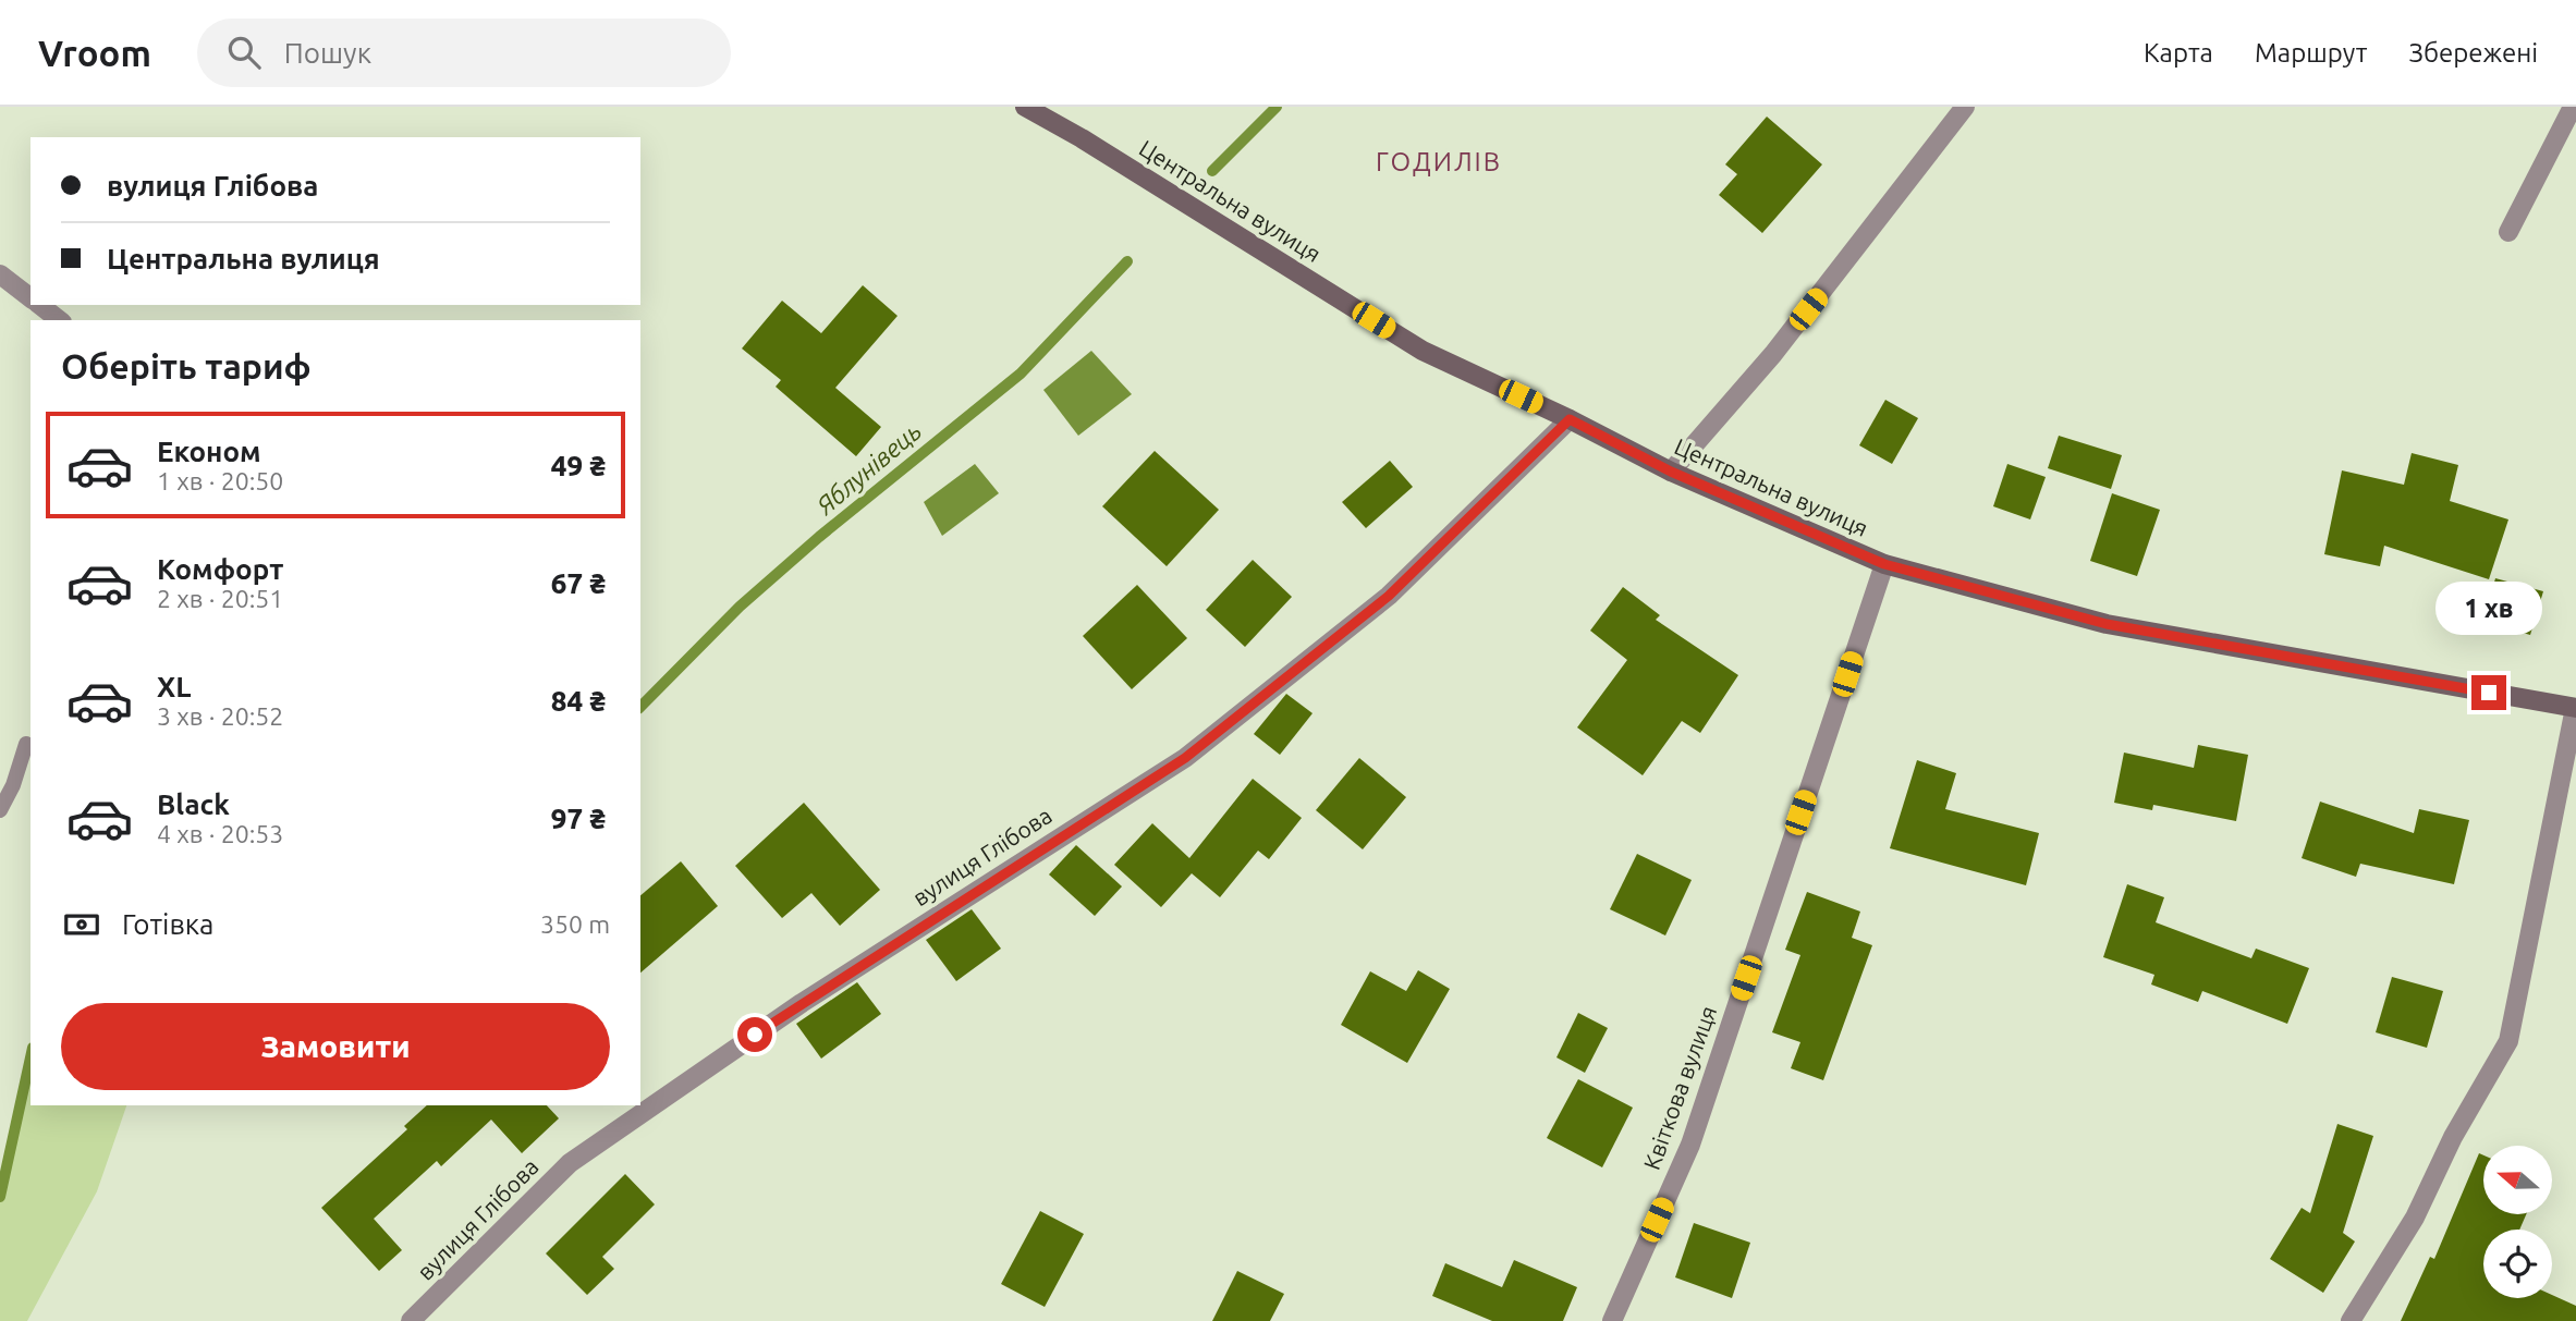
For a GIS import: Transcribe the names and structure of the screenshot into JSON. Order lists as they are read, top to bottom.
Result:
{
  "streets": {
    "main road": ["Центральна вулиця"],
    "street": ["вулиця Глібова", "Квіткова вулиця"]
  },
  "crossings": [
    ["Центральна вулиця", "вулиця Глібова"],
    ["Центральна вулиця", "Квіткова вулиця"]
  ],
  "districts": ["ГОДИЛІВ"],
  "water": ["Яблунівець"],
  "north": "left",
  "page": {
    "header": "Vroom",
    "search": "Пошук",
    "nav": ["Карта", "Маршрут", "Збережені"],
    "banner": ["вулиця Глібова", "Центральна вулиця"],
    "heading": "Оберіть тариф",
    "list": [
      {
        "name": "Економ",
        "note": "1 хв · 20:50",
        "value": "49 ₴"
      },
      {
        "name": "Комфорт",
        "note": "2 хв · 20:51",
        "value": "67 ₴"
      },
      {
        "name": "XL",
        "note": "3 хв · 20:52",
        "value": "84 ₴"
      },
      {
        "name": "Black",
        "note": "4 хв · 20:53",
        "value": "97 ₴"
      }
    ],
    "bubble": "1 хв",
    "pay": ["Готівка", "350 m"],
    "buttons": "Замовити"
  }
}
